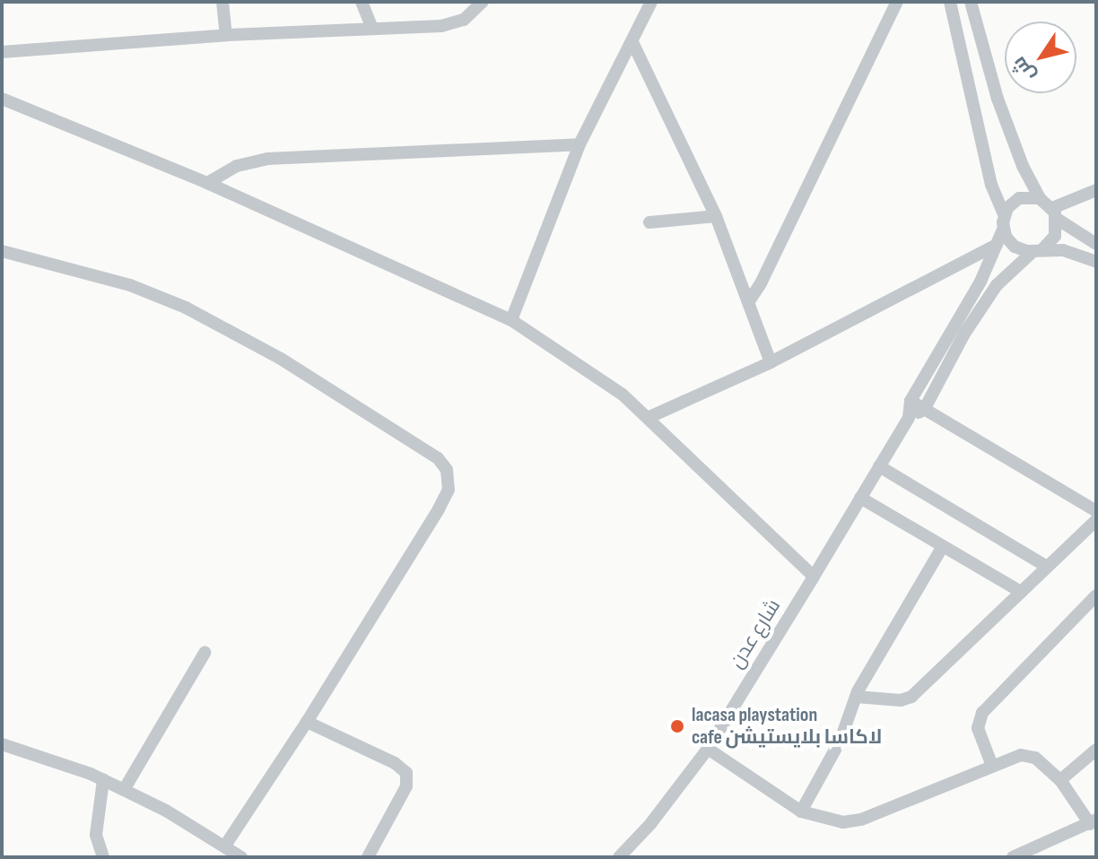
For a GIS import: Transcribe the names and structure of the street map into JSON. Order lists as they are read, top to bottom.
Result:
{
  "streets": {
    "street": ["شارع عدن"]
  },
  "places": ["lacasa playstation cafe لاكاسا بلايستيشن"],
  "north": "bottom left"
}
